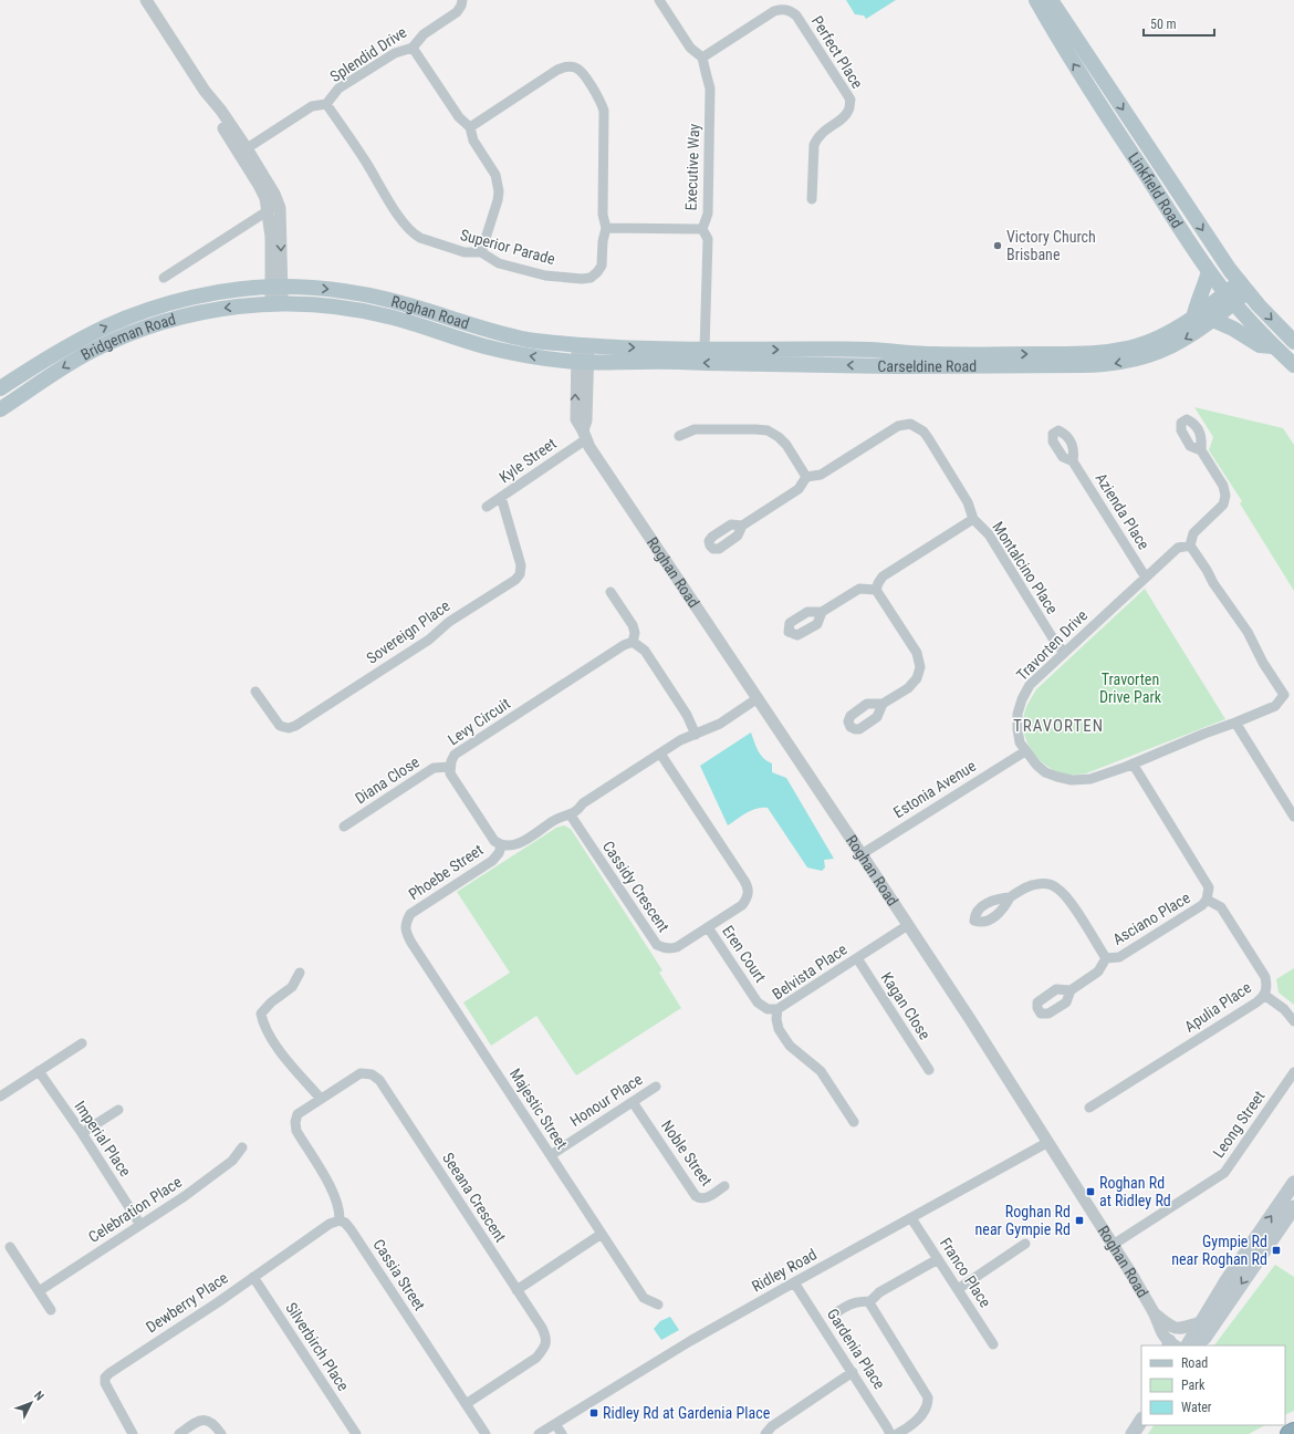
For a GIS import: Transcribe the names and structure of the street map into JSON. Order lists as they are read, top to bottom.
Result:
{
  "streets": {
    "main road": [
      "Linkfield Road",
      "Roghan Road",
      "Bridgeman Road",
      "Carseldine Road"
    ],
    "street": [
      "Perfect Place",
      "Splendid Drive",
      "Executive Way",
      "Superior Parade",
      "Kyle Street",
      "Azienda Place",
      "Montalcino Place",
      "Sovereign Place",
      "Travorten Drive",
      "Levy Circuit",
      "Diana Close",
      "Estonia Avenue",
      "Phoebe Street",
      "Cassidy Crescent",
      "Asciano Place",
      "Eren Court",
      "Belvista Place",
      "Kagan Close",
      "Apulia Place",
      "Honour Place",
      "Majestic Street",
      "Leong Street",
      "Imperial Place",
      "Noble Street",
      "Seeana Crescent",
      "Celebration Place",
      "Ridley Road",
      "Franco Place",
      "Cassia Street",
      "Dewberry Place",
      "Silverbirch Place",
      "Gardenia Place"
    ]
  },
  "crossings": [
    ["Perfect Place", "Executive Way"],
    ["Splendid Drive", "Superior Parade"],
    ["Executive Way", "Carseldine Road"],
    ["Linkfield Road", "Carseldine Road"],
    ["Roghan Road", "Bridgeman Road"],
    ["Roghan Road", "Carseldine Road"],
    ["Roghan Road", "Kyle Street"],
    ["Roghan Road", "Estonia Avenue"],
    ["Roghan Road", "Belvista Place"],
    ["Roghan Road", "Leong Street"],
    ["Roghan Road", "Ridley Road"],
    ["Kyle Street", "Sovereign Place"],
    ["Azienda Place", "Travorten Drive"],
    ["Montalcino Place", "Travorten Drive"],
    ["Travorten Drive", "Estonia Avenue"],
    ["Travorten Drive", "Asciano Place"],
    ["Levy Circuit", "Diana Close"],
    ["Levy Circuit", "Phoebe Street"],
    ["Phoebe Street", "Majestic Street"],
    ["Cassidy Crescent", "Eren Court"],
    ["Asciano Place", "Apulia Place"],
    ["Eren Court", "Belvista Place"],
    ["Belvista Place", "Kagan Close"],
    ["Honour Place", "Majestic Street"],
    ["Honour Place", "Noble Street"],
    ["Imperial Place", "Celebration Place"],
    ["Seeana Crescent", "Cassia Street"],
    ["Seeana Crescent", "Dewberry Place"],
    ["Ridley Road", "Franco Place"],
    ["Ridley Road", "Gardenia Place"],
    ["Cassia Street", "Dewberry Place"],
    ["Dewberry Place", "Silverbirch Place"]
  ],
  "districts": ["TRAVORTEN"],
  "parks": ["Travorten Drive Park"],
  "places": {
    "other": ["Victory Church Brisbane"],
    "transit": [
      "Roghan Rd at Ridley Rd",
      "Roghan Rd near Gympie Rd",
      "Gympie Rd near Roghan Rd",
      "Ridley Rd at Gardenia Place"
    ]
  },
  "legend": ["Road", "Park", "Water"],
  "scale_bar": "50 m",
  "north": "top right"
}
